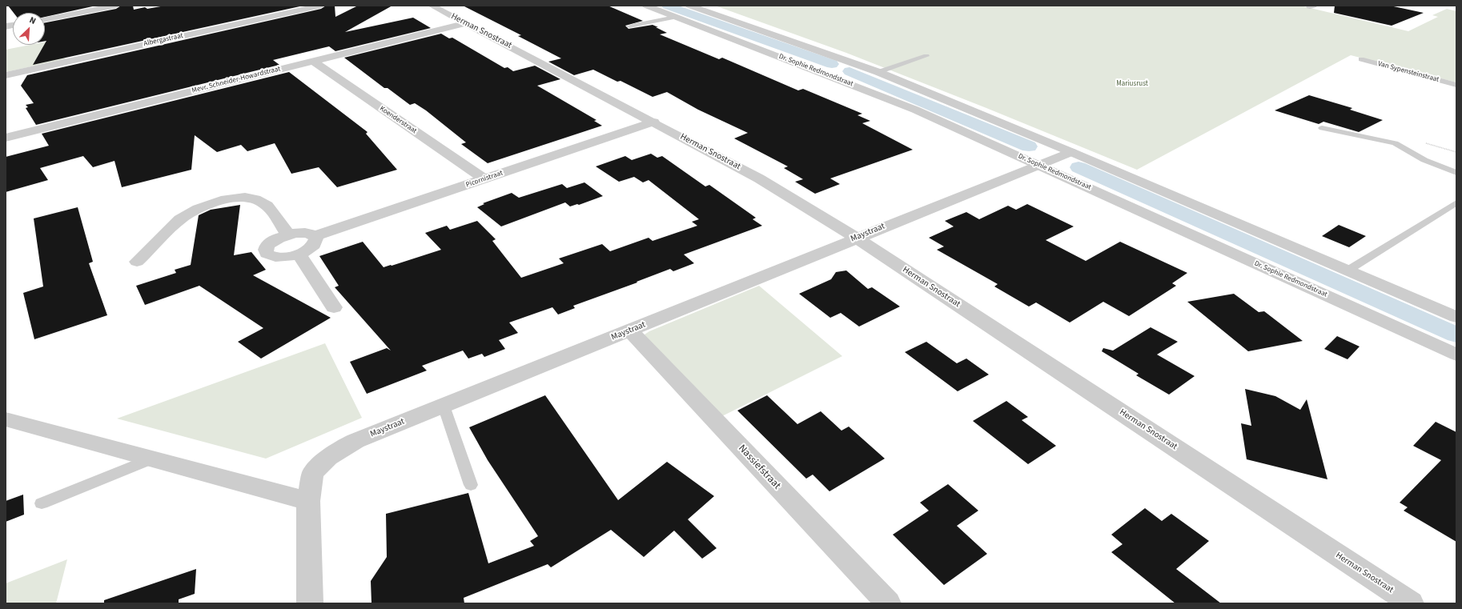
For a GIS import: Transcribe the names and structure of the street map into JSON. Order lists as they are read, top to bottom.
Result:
{
  "streets": {
    "street": [
      "Herman Snostraat",
      "Albergastraat",
      "Dr. Sophie Redmondstraat",
      "Mevr. Schneider-Howardstraat",
      "Koenderstraat",
      "Picornistraat",
      "Maystraat",
      "Nassiefstraat"
    ],
    "lane": ["Van Sypensteinstraat"]
  },
  "crossings": [
    ["Herman Snostraat", "Mevr. Schneider-Howardstraat"],
    ["Herman Snostraat", "Picornistraat"],
    ["Herman Snostraat", "Maystraat"],
    ["Dr. Sophie Redmondstraat", "Maystraat"],
    ["Mevr. Schneider-Howardstraat", "Koenderstraat"],
    ["Koenderstraat", "Picornistraat"],
    ["Maystraat", "Nassiefstraat"]
  ],
  "parks": ["Mariusrust"],
  "north": "top right"
}
